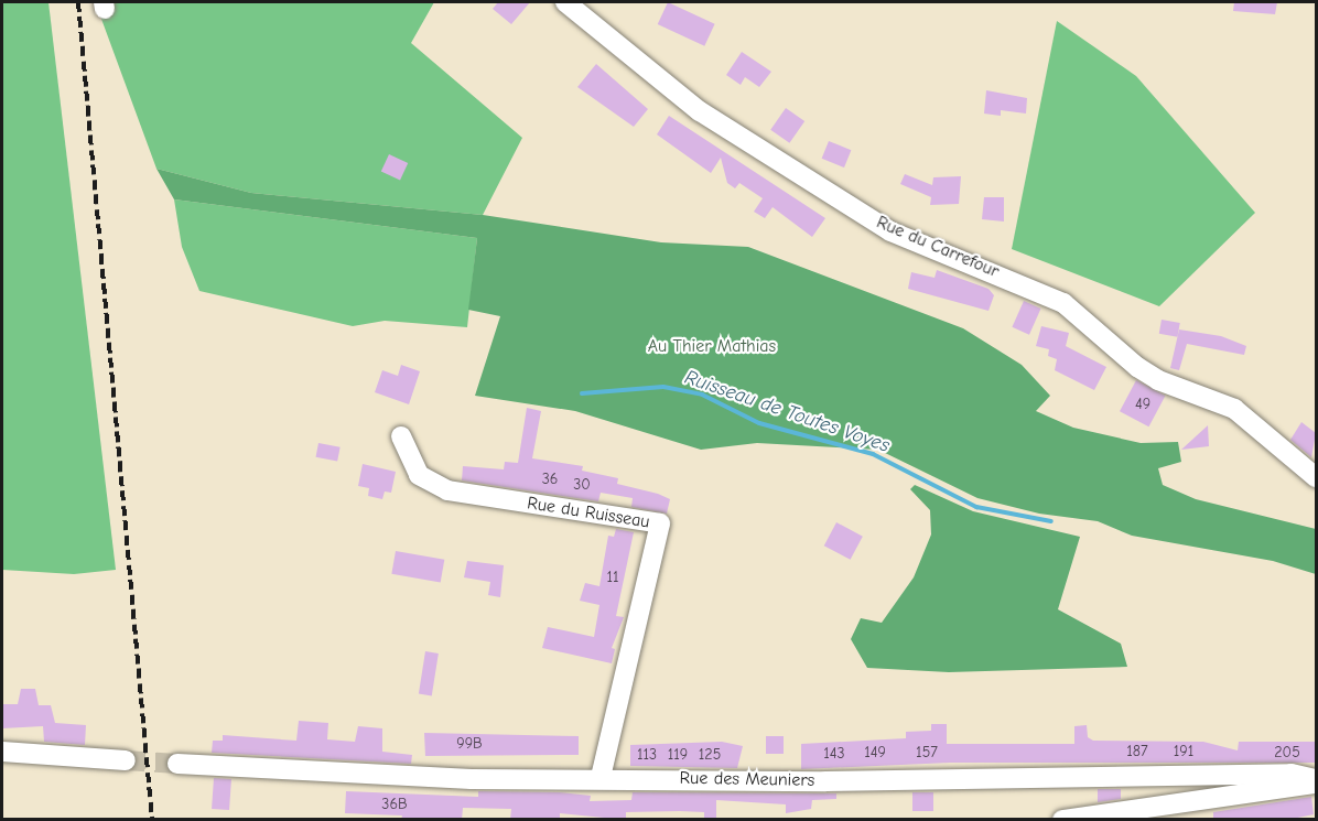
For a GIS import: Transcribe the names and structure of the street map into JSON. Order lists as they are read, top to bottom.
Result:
{
  "streets": {
    "street": ["Rue du Carrefour", "Rue du Ruisseau", "Rue des Meuniers"]
  },
  "crossings": [
    ["Rue du Ruisseau", "Rue des Meuniers"]
  ],
  "water": ["Ruisseau de Toutes Voyes"],
  "parks": ["Au Thier Mathias"],
  "house_numbers": [
    "49",
    "36",
    "30",
    "11",
    "99B",
    "187",
    "191",
    "149",
    "157",
    "205",
    "143",
    "113",
    "119",
    "125",
    "36B"
  ]
}
